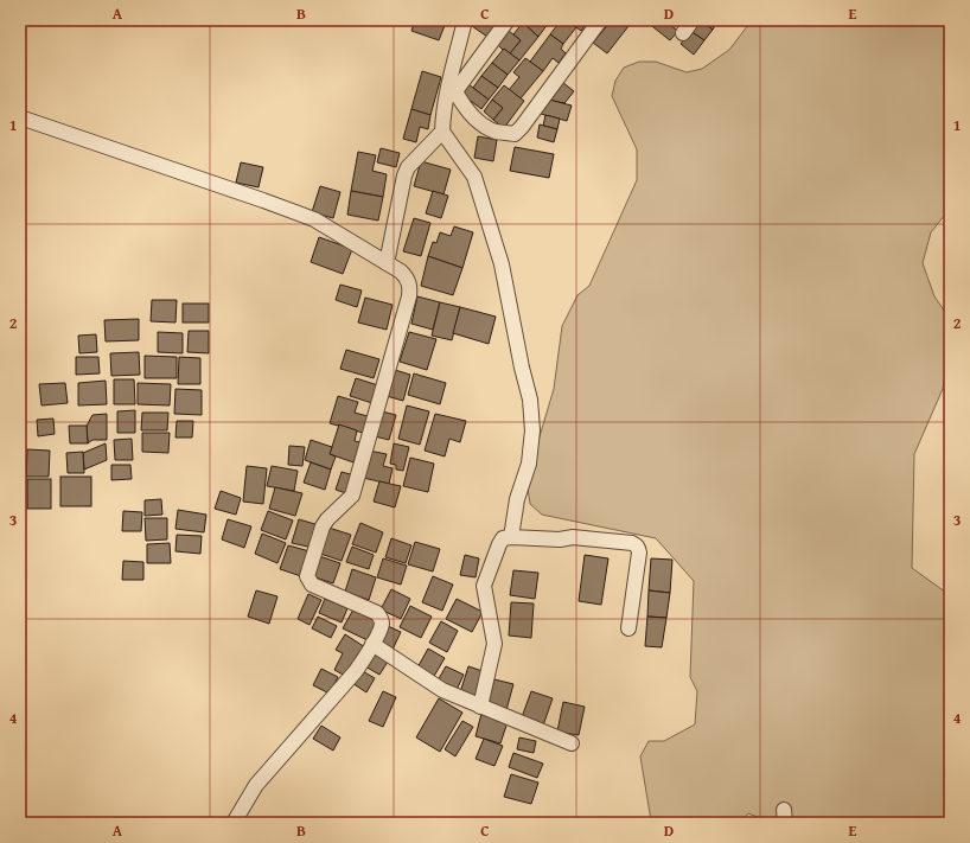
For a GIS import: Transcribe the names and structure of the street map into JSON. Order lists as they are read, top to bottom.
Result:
{
  "grid": {
    "columns": [
      "A",
      "B",
      "C",
      "D",
      "E"
    ],
    "rows": [
      "1",
      "2",
      "3",
      "4"
    ]
  }
}
